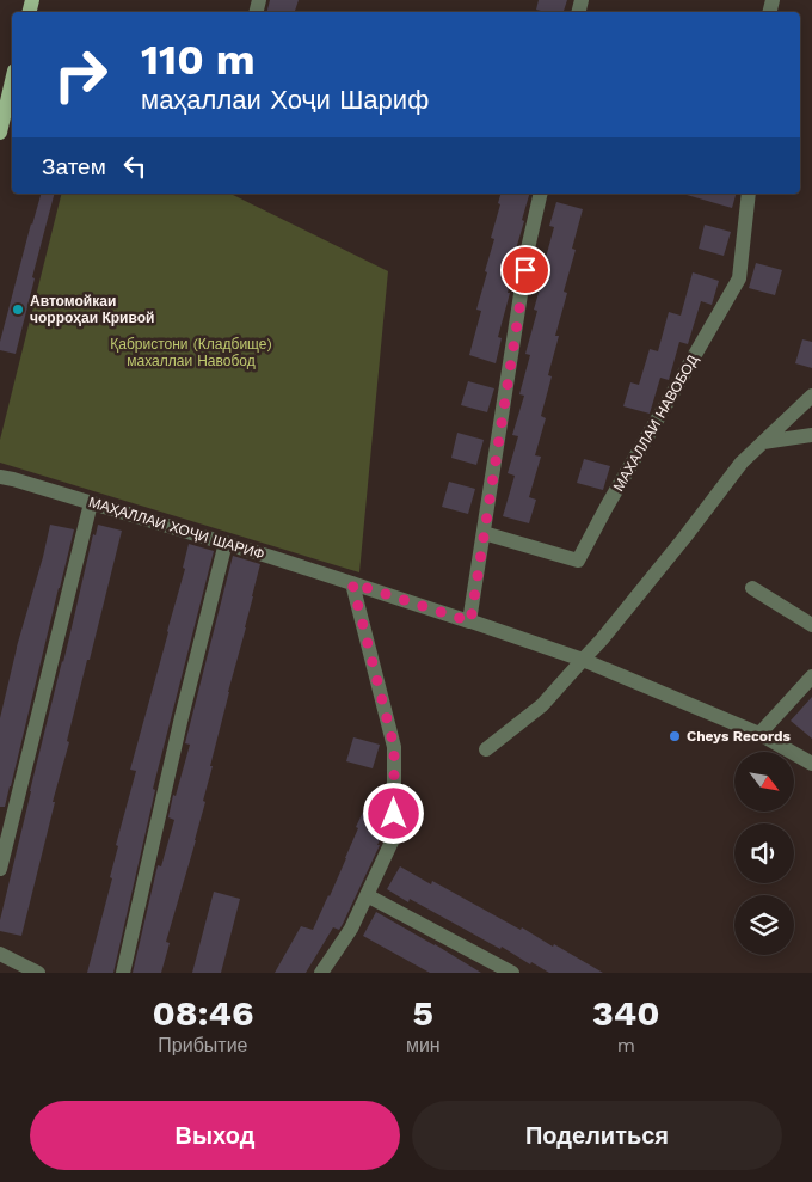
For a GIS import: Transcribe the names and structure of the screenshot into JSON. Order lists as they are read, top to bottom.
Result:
{
  "streets": {
    "street": ["МАХАЛЛАИ НАВОБОД", "МАҲАЛЛАИ ХОҶИ ШАРИФ"]
  },
  "parks": ["Қабристони (Кладбище) махаллаи Навобод"],
  "places": ["Автомойкаи чорроҳаи Кривой", "Cheys Records"],
  "north": "bottom right",
  "page": {
    "turn": ["110 m", "маҳаллаи Хоҷи Шариф"],
    "then": "Затем",
    "eta": [
      "08:46",
      "Прибытие",
      "5",
      "мин",
      "340",
      "m"
    ],
    "buttons": ["Выход", "Поделиться"]
  }
}
